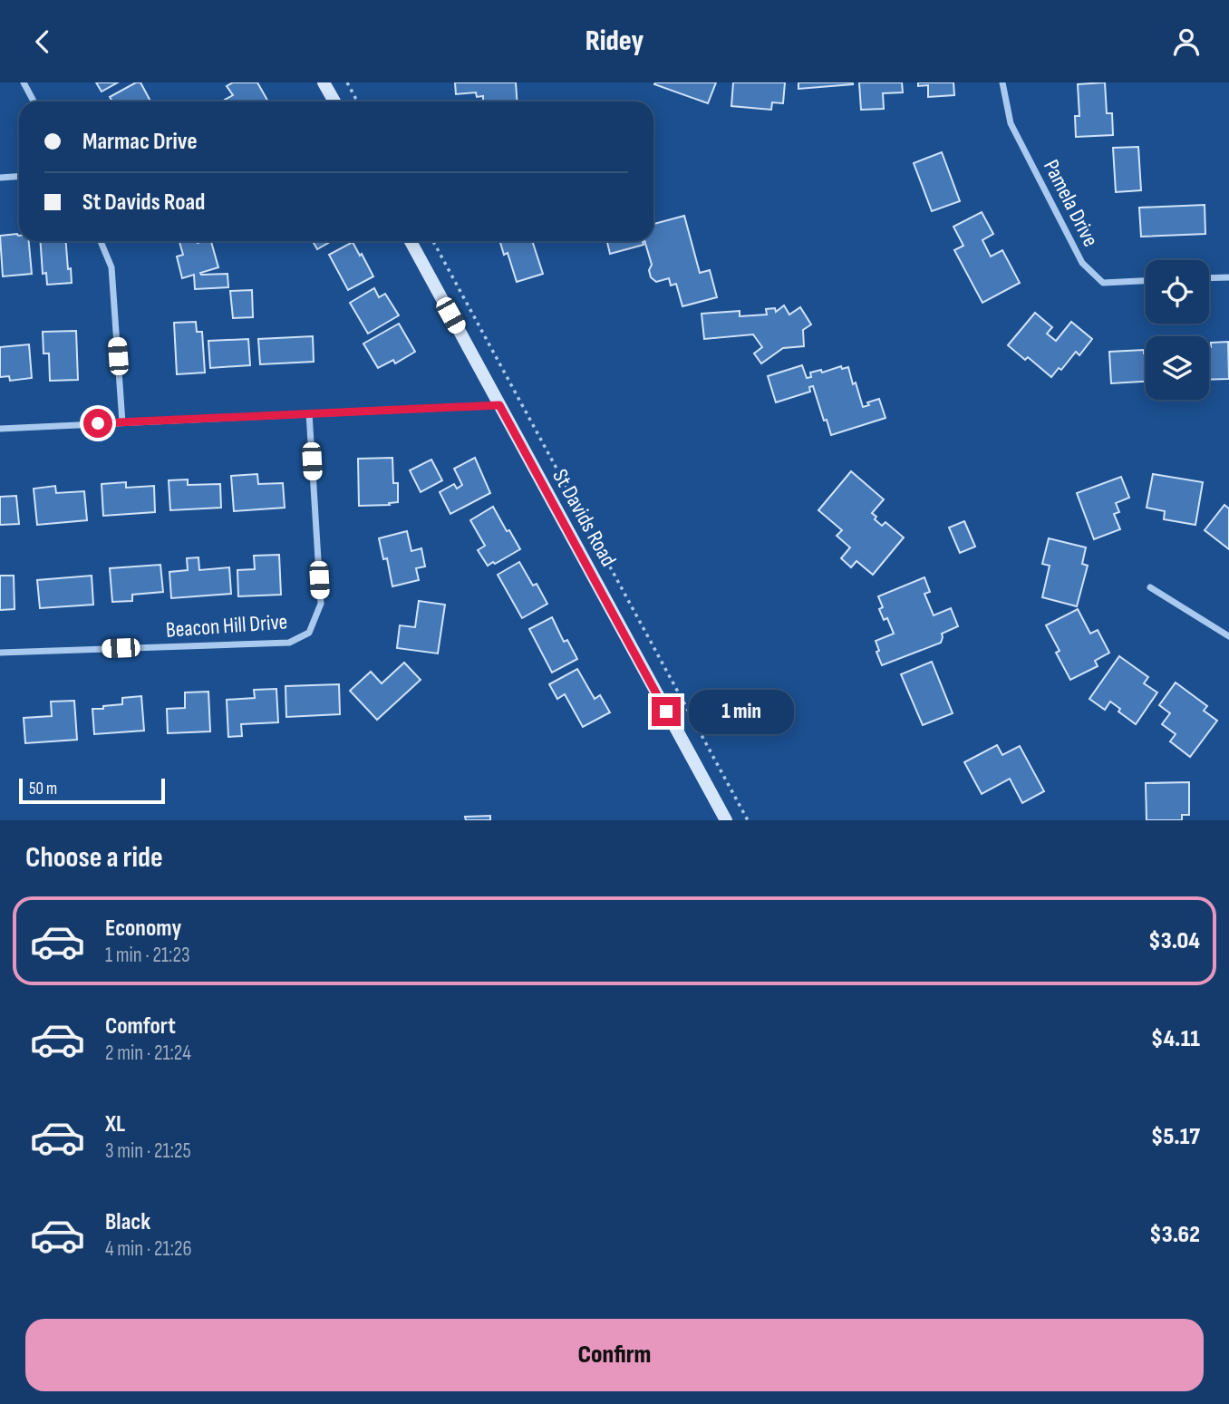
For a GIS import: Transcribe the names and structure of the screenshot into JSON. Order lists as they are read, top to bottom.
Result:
{
  "streets": {
    "main road": ["St Davids Road"],
    "street": ["Pamela Drive", "Beacon Hill Drive"]
  },
  "scale_bar": "50 m",
  "page": {
    "header": "Ridey",
    "banner": ["Marmac Drive", "St Davids Road"],
    "bubble": "1 min",
    "scale": "50 m",
    "heading": "Choose a ride",
    "list": [
      {
        "name": "Economy",
        "note": "1 min · 21:23",
        "value": "$3.04"
      },
      {
        "name": "Comfort",
        "note": "2 min · 21:24",
        "value": "$4.11"
      },
      {
        "name": "XL",
        "note": "3 min · 21:25",
        "value": "$5.17"
      },
      {
        "name": "Black",
        "note": "4 min · 21:26",
        "value": "$3.62"
      }
    ],
    "buttons": "Confirm"
  }
}
